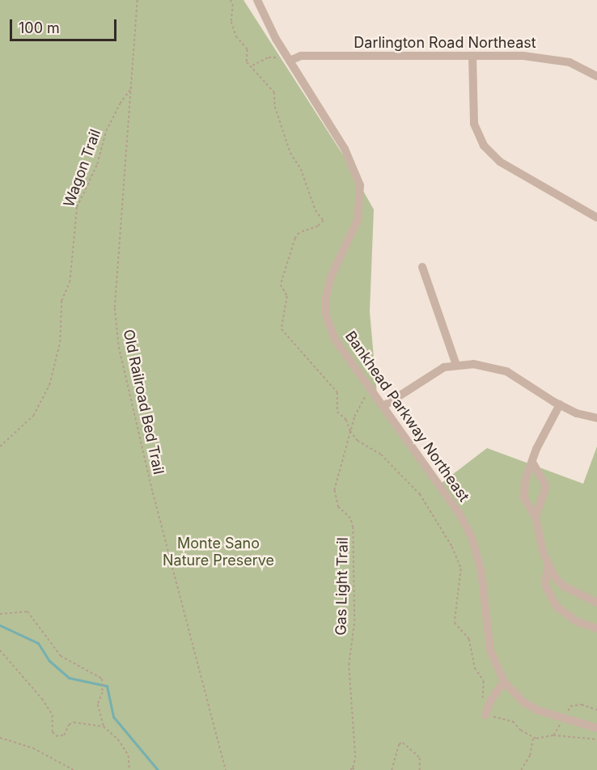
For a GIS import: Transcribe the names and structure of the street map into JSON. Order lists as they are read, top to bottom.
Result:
{
  "streets": {
    "street": ["Darlington Road Northeast", "Bankhead Parkway Northeast"],
    "path": ["Wagon Trail", "Old Railroad Bed Trail", "Gas Light Trail"]
  },
  "crossings": [
    ["Darlington Road Northeast", "Bankhead Parkway Northeast"],
    ["Wagon Trail", "Old Railroad Bed Trail"],
    ["Bankhead Parkway Northeast", "Gas Light Trail"]
  ],
  "parks": ["Monte Sano Nature Preserve"],
  "scale_bar": "100 m"
}
